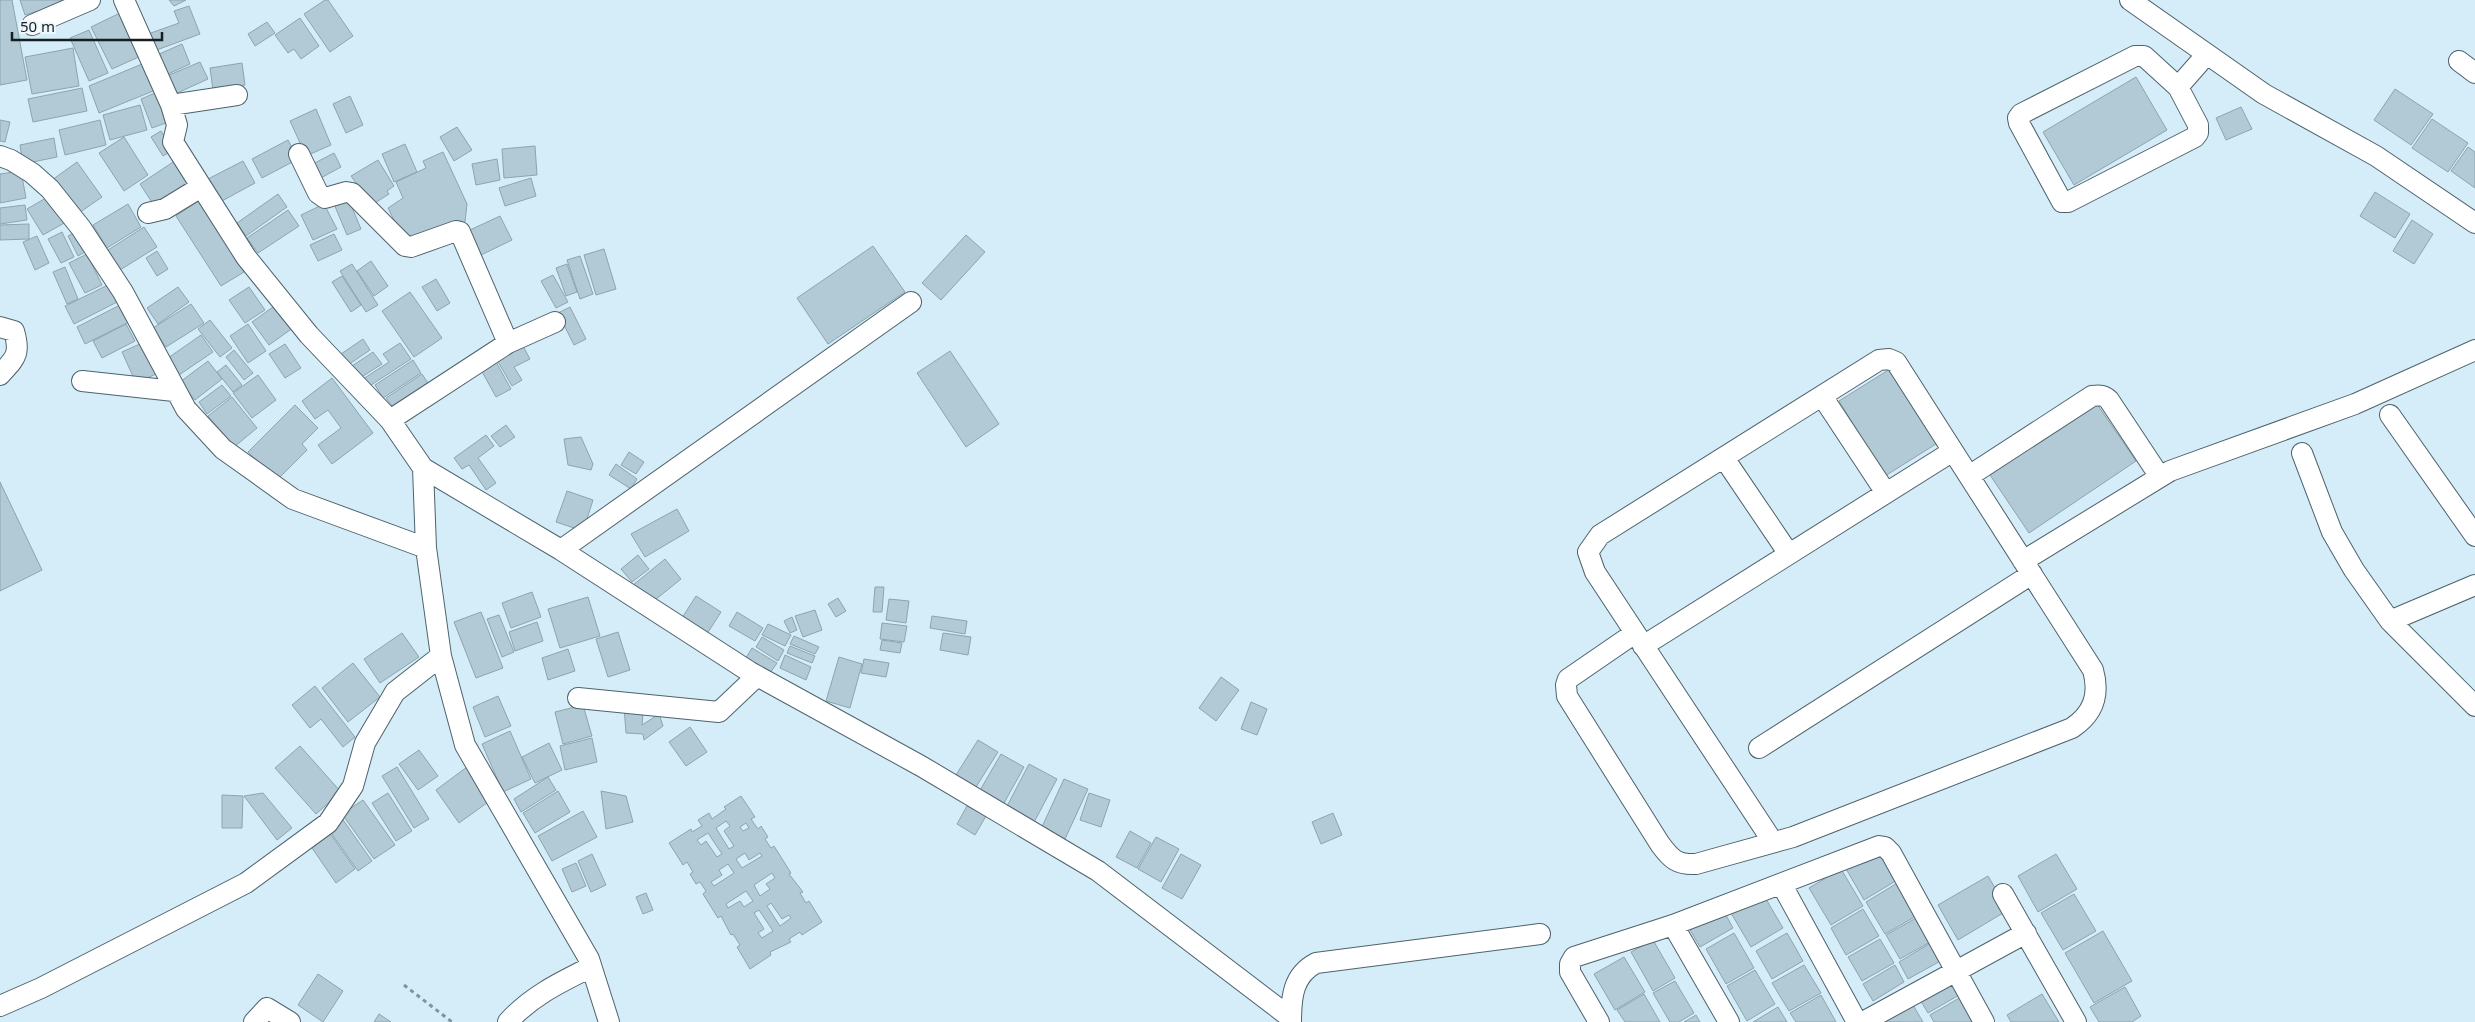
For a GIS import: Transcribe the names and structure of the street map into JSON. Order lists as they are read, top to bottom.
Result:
{
  "scale_bar": "50 m"
}
